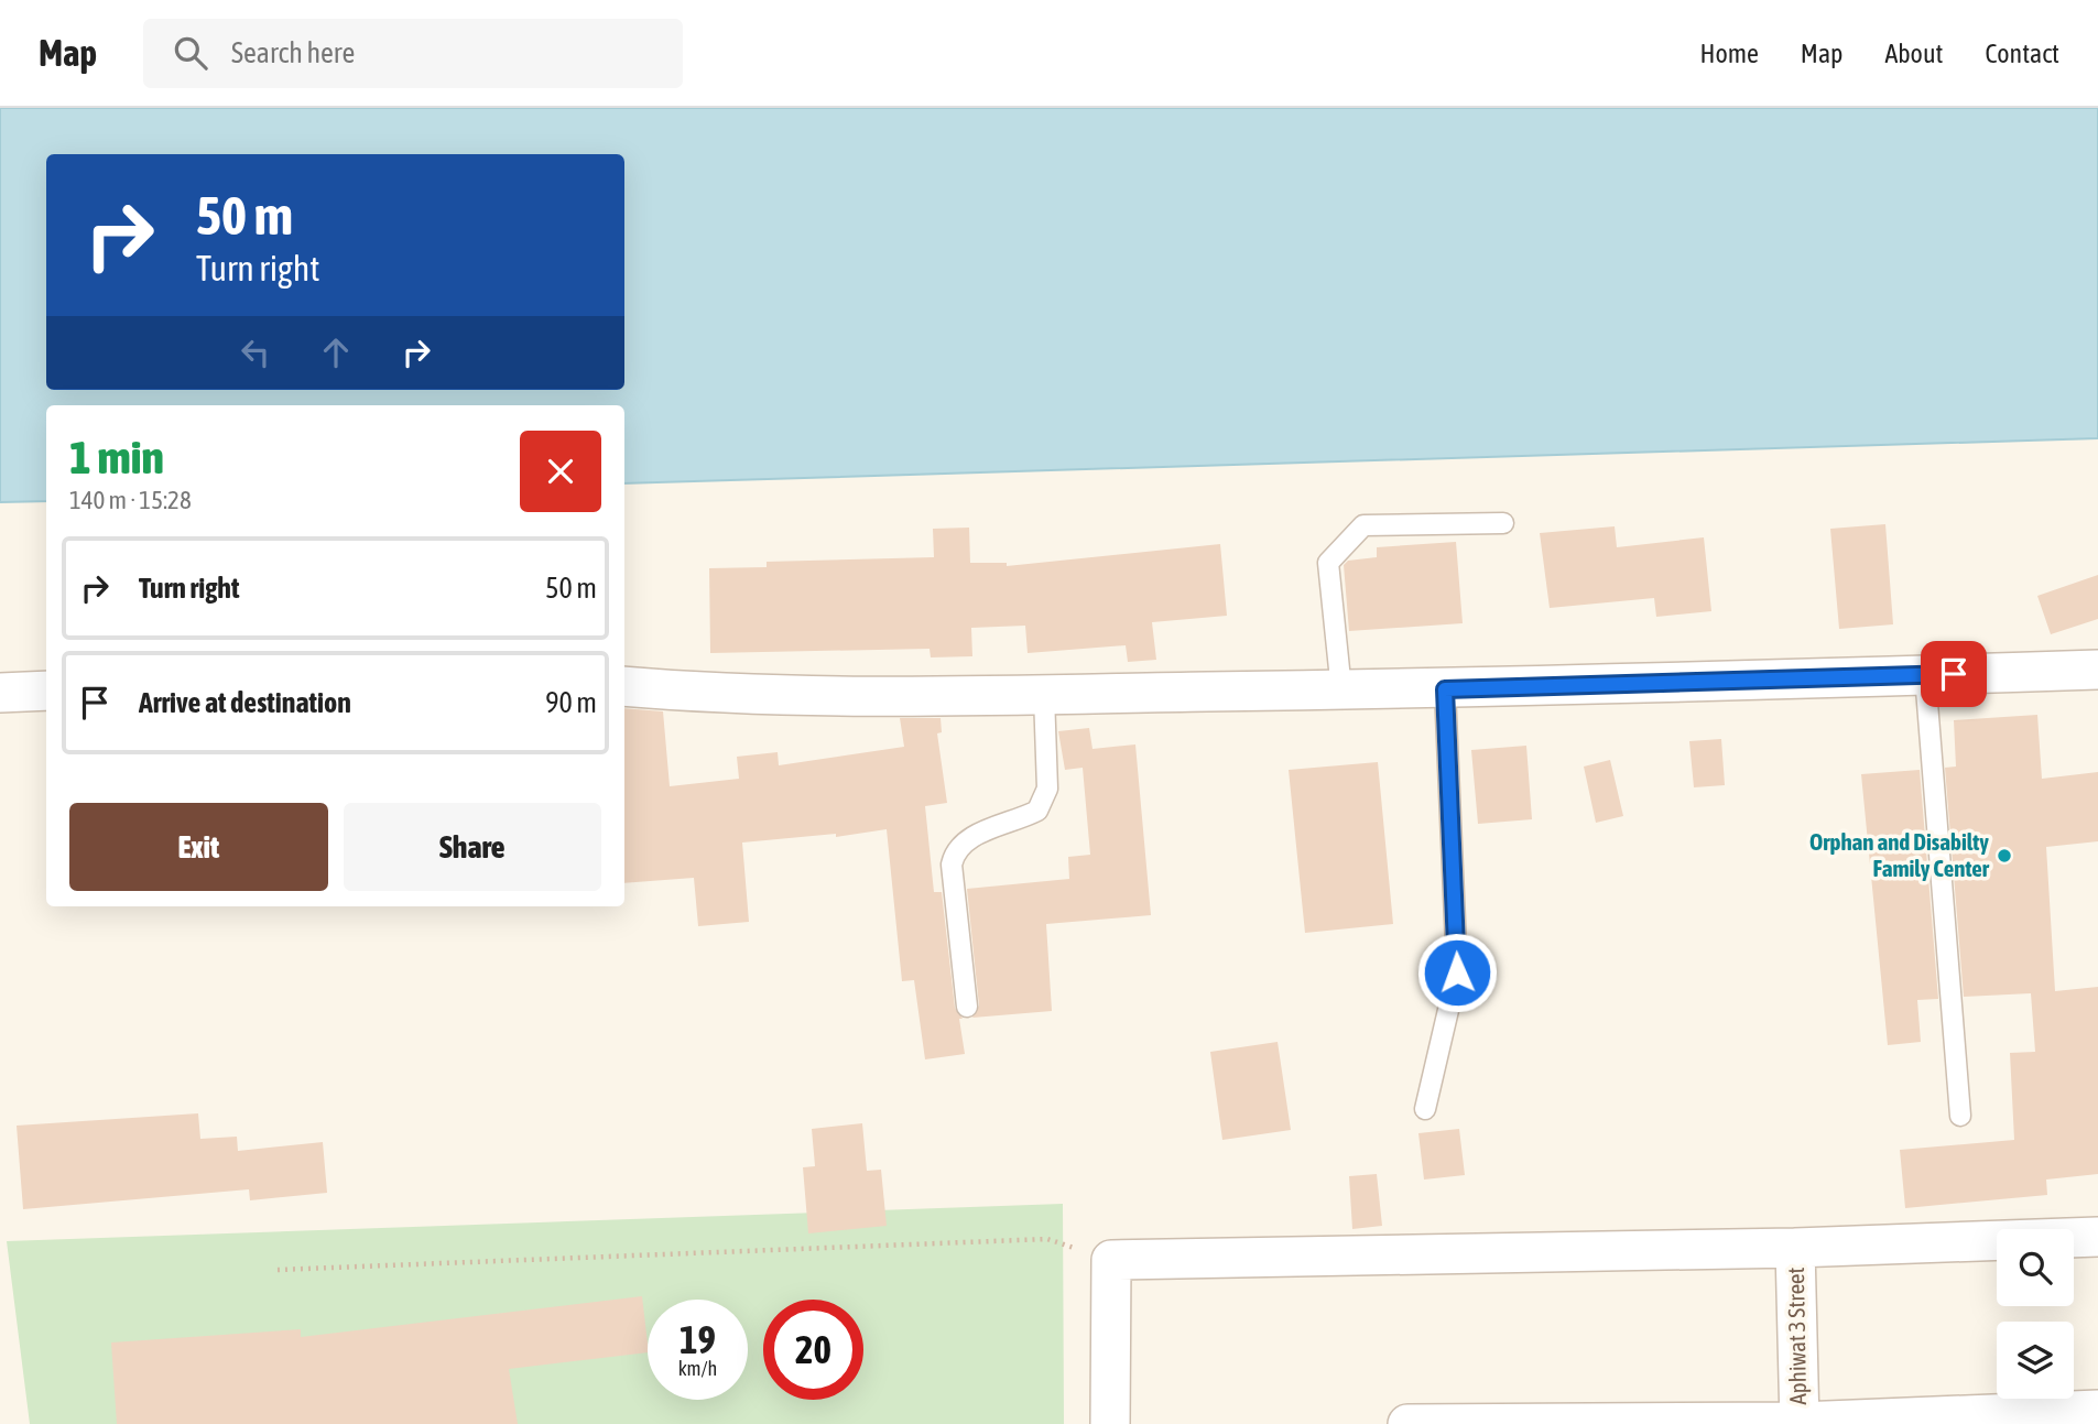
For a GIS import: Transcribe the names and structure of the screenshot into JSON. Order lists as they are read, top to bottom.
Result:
{
  "streets": {
    "street": ["Aphiwat 3 Street"]
  },
  "places": ["Orphan and Disabilty Family Center"],
  "page": {
    "header": "Map",
    "search": "Search here",
    "nav": [
      "Home",
      "Map",
      "About",
      "Contact"
    ],
    "turn": ["50 m", "Turn right"],
    "heading": ["1 min", "140 m · 15:28"],
    "list": [
      {
        "name": "Turn right",
        "value": "50 m"
      },
      {
        "name": "Arrive at destination",
        "value": "90 m"
      }
    ],
    "buttons": ["Exit", "Share"],
    "speed": "19 km/h",
    "limit": "20"
  }
}
